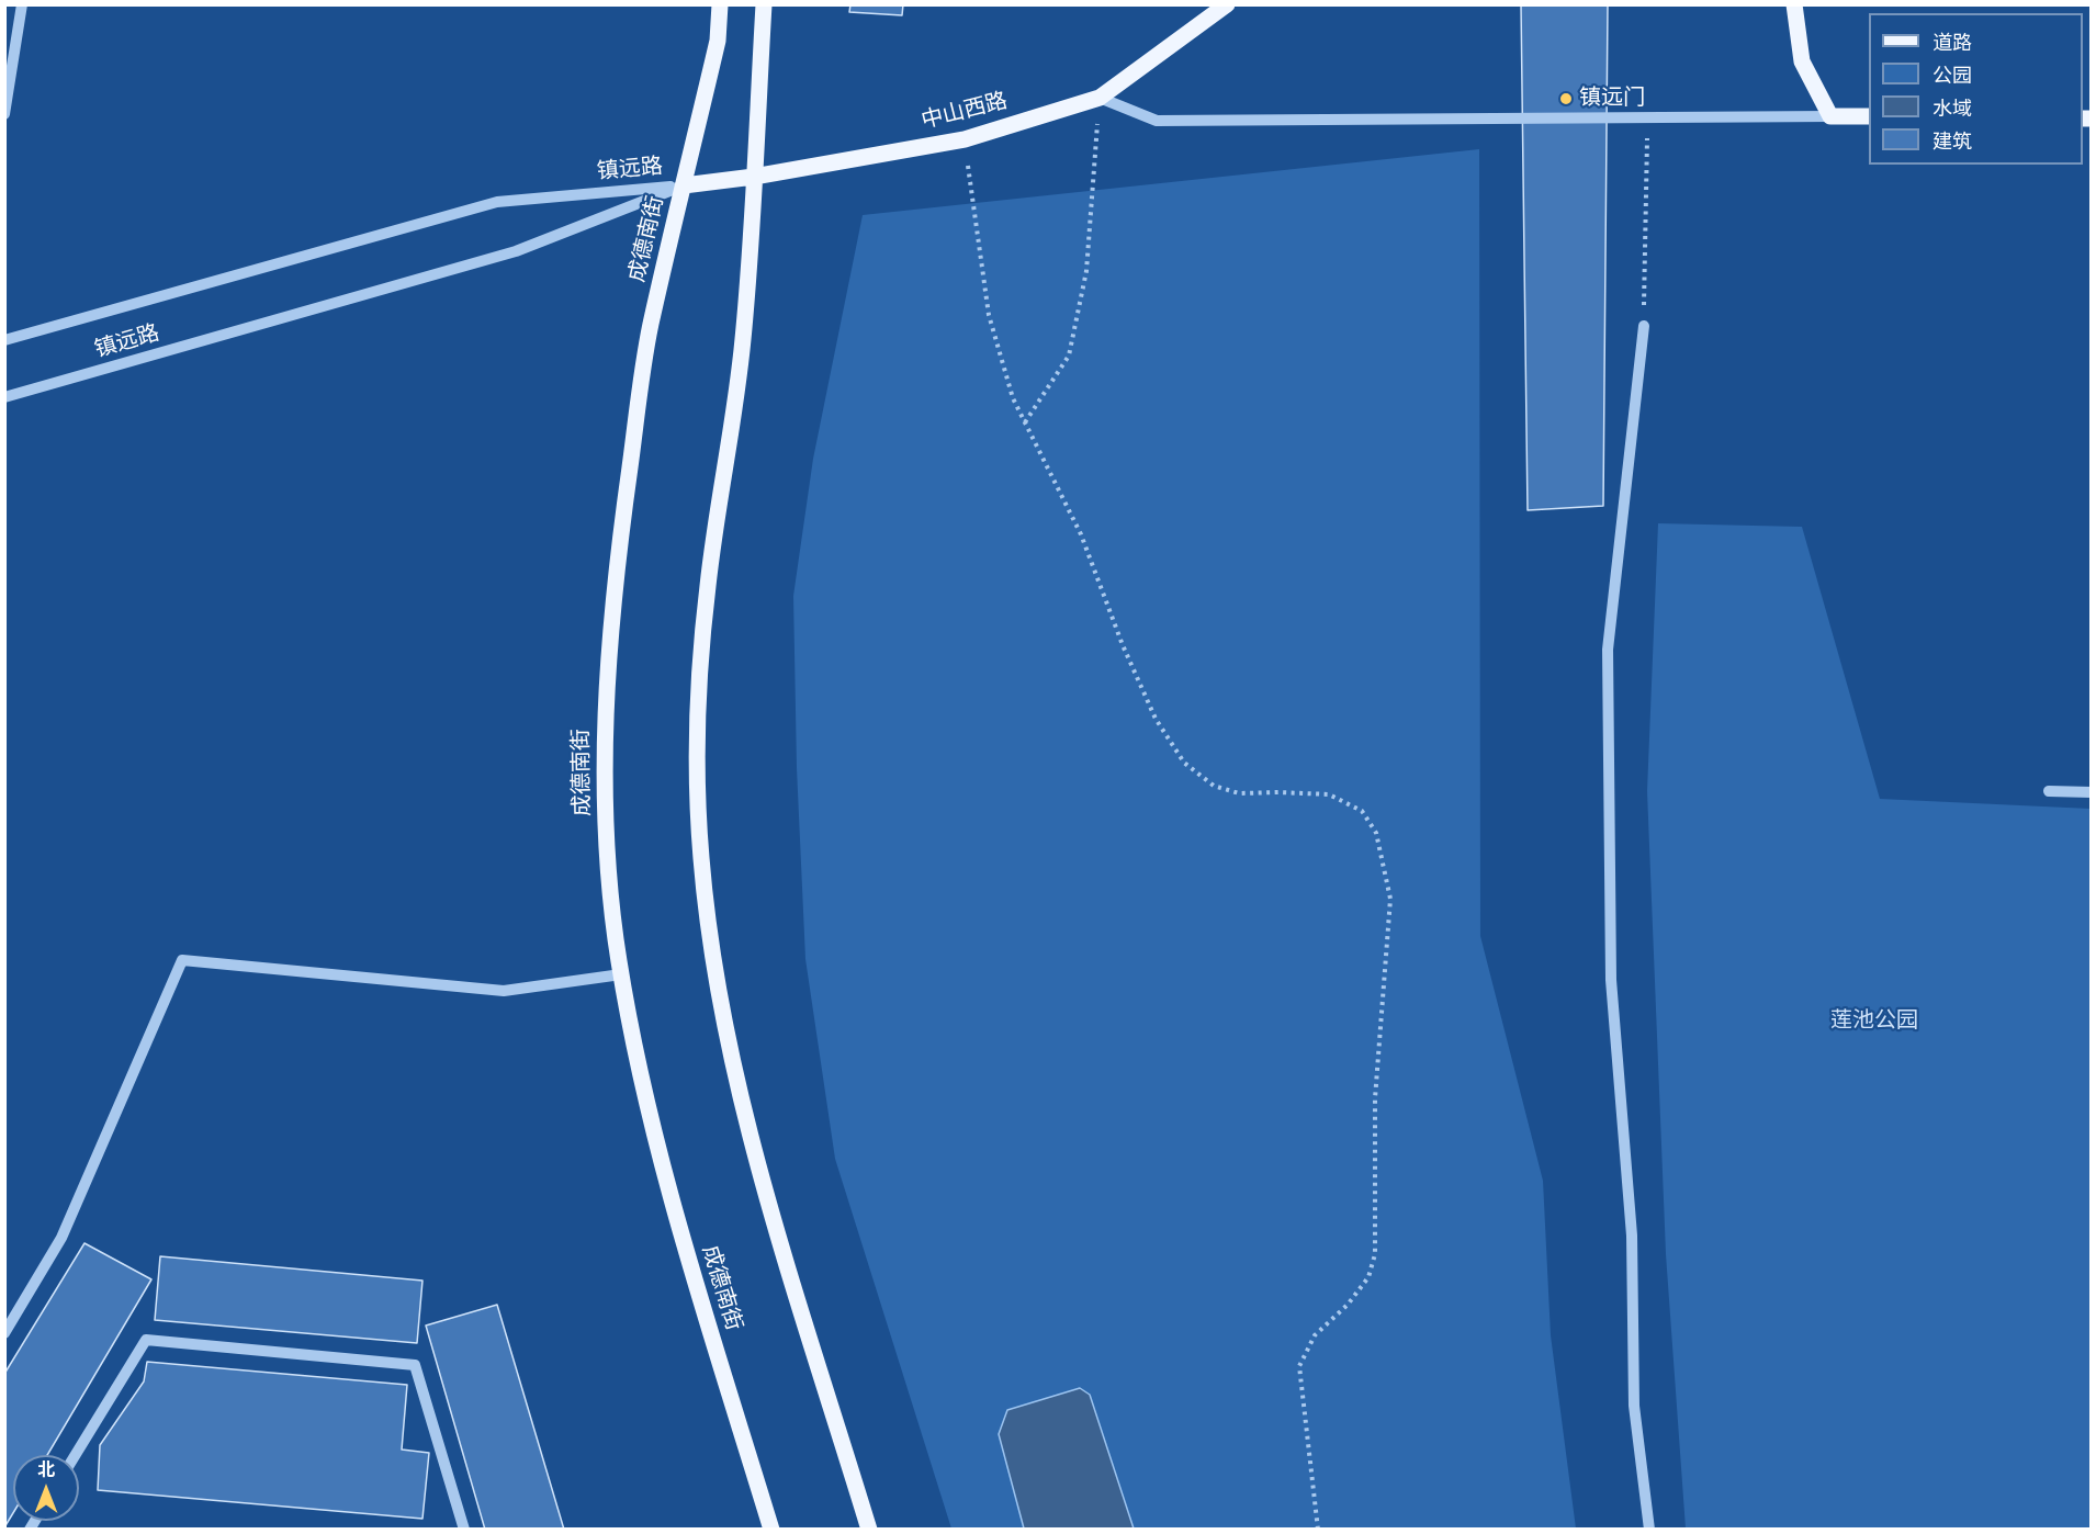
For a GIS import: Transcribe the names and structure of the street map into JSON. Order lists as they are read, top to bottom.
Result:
{
  "streets": {
    "main road": ["中山西路", "成德南街"],
    "street": ["镇远路"]
  },
  "crossings": [
    ["中山西路", "镇远路"],
    ["中山西路", "成德南街"],
    ["镇远路", "成德南街"]
  ],
  "parks": ["莲池公园"],
  "places": ["镇远门"],
  "legend": [
    "道路",
    "公园",
    "水域",
    "建筑"
  ],
  "north": "top"
}
